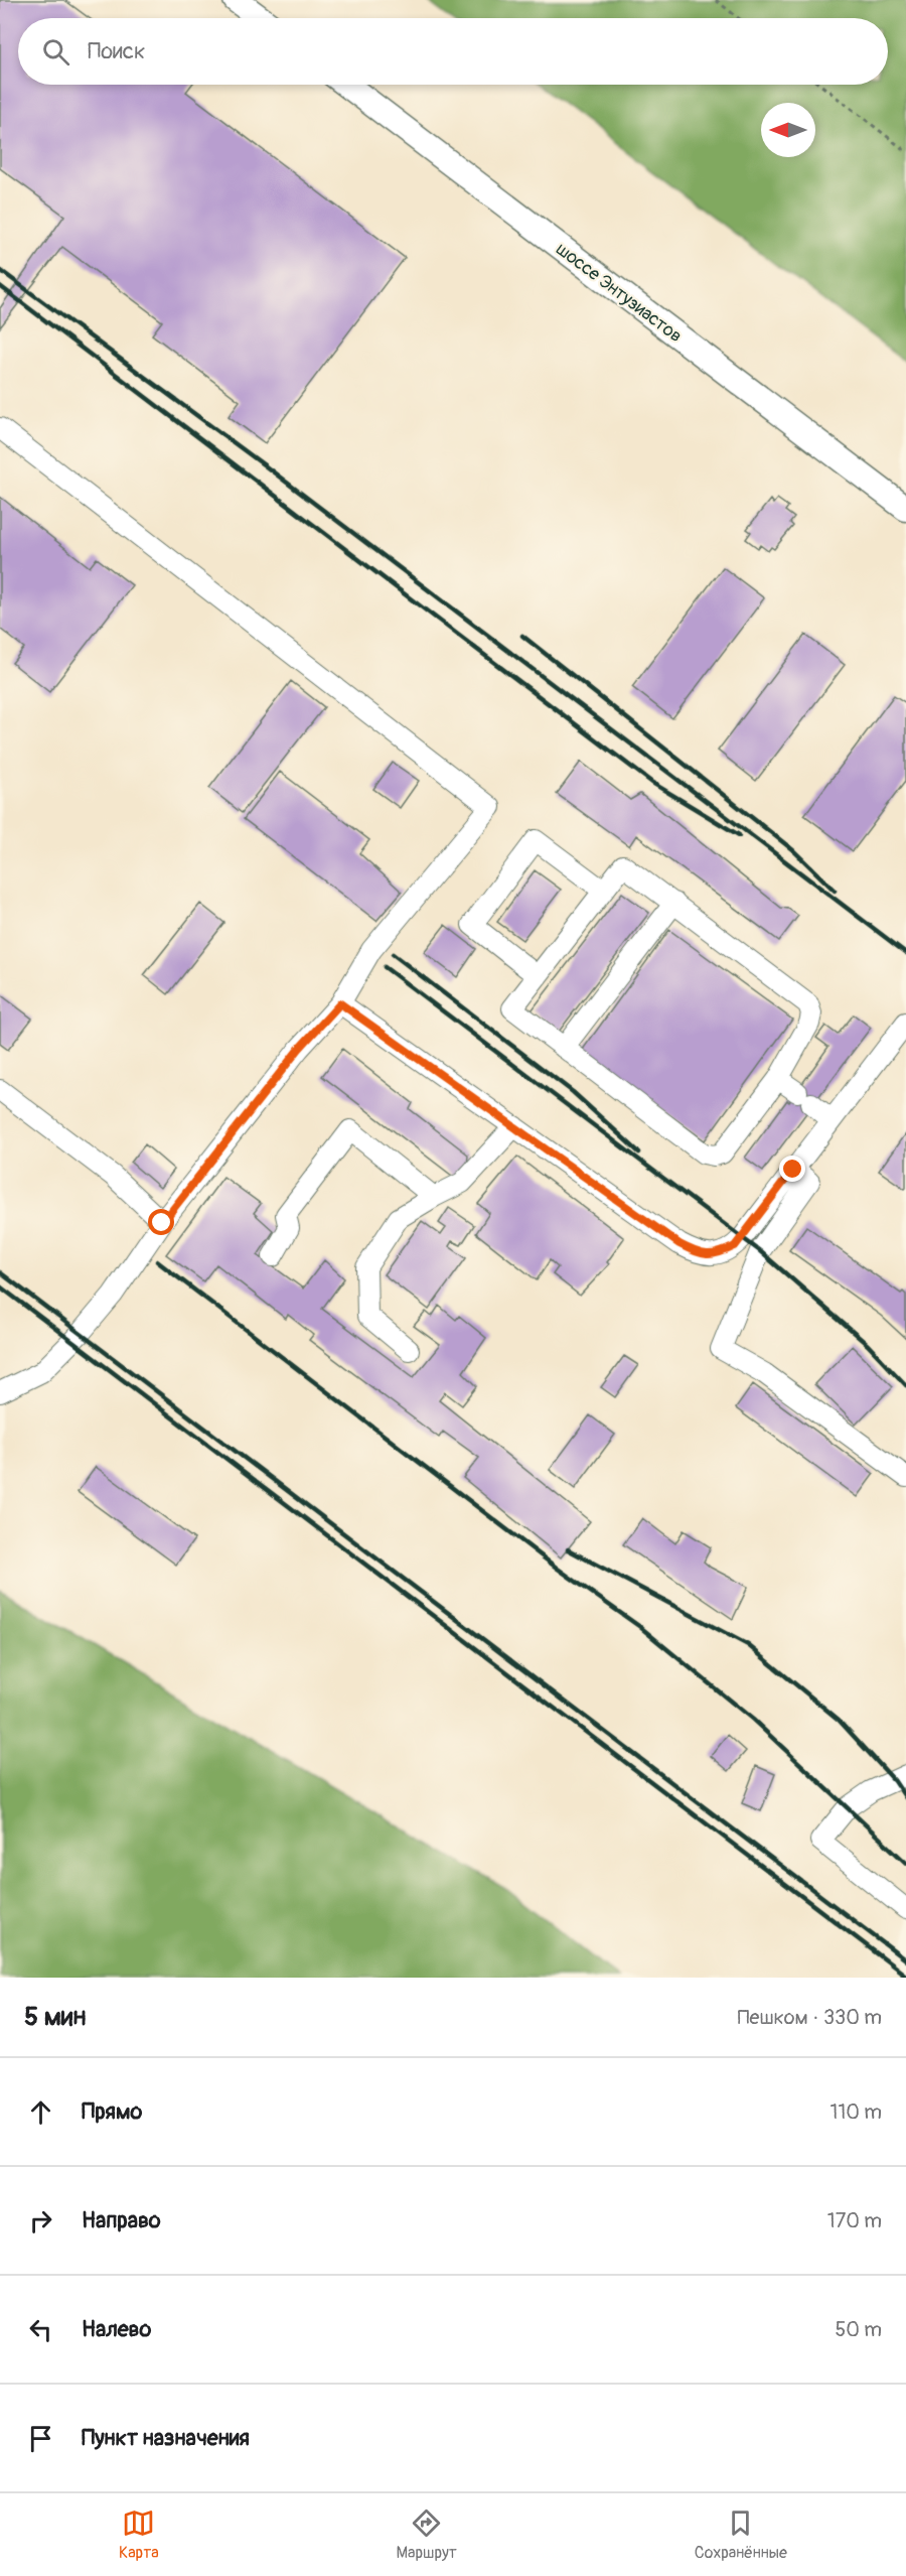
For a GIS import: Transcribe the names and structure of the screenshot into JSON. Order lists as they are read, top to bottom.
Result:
{
  "streets": {
    "main road": ["шоссе Энтузиастов"]
  },
  "north": "left",
  "page": {
    "search": "Поиск",
    "heading": ["5 мин", "Пешком · 330 m"],
    "list": [
      ["Прямо", "110 m"],
      ["Направо", "170 m"],
      ["Налево", "50 m"],
      "Пункт назначения"
    ],
    "nav": ["Карта", "Маршрут", "Сохранённые"]
  }
}
